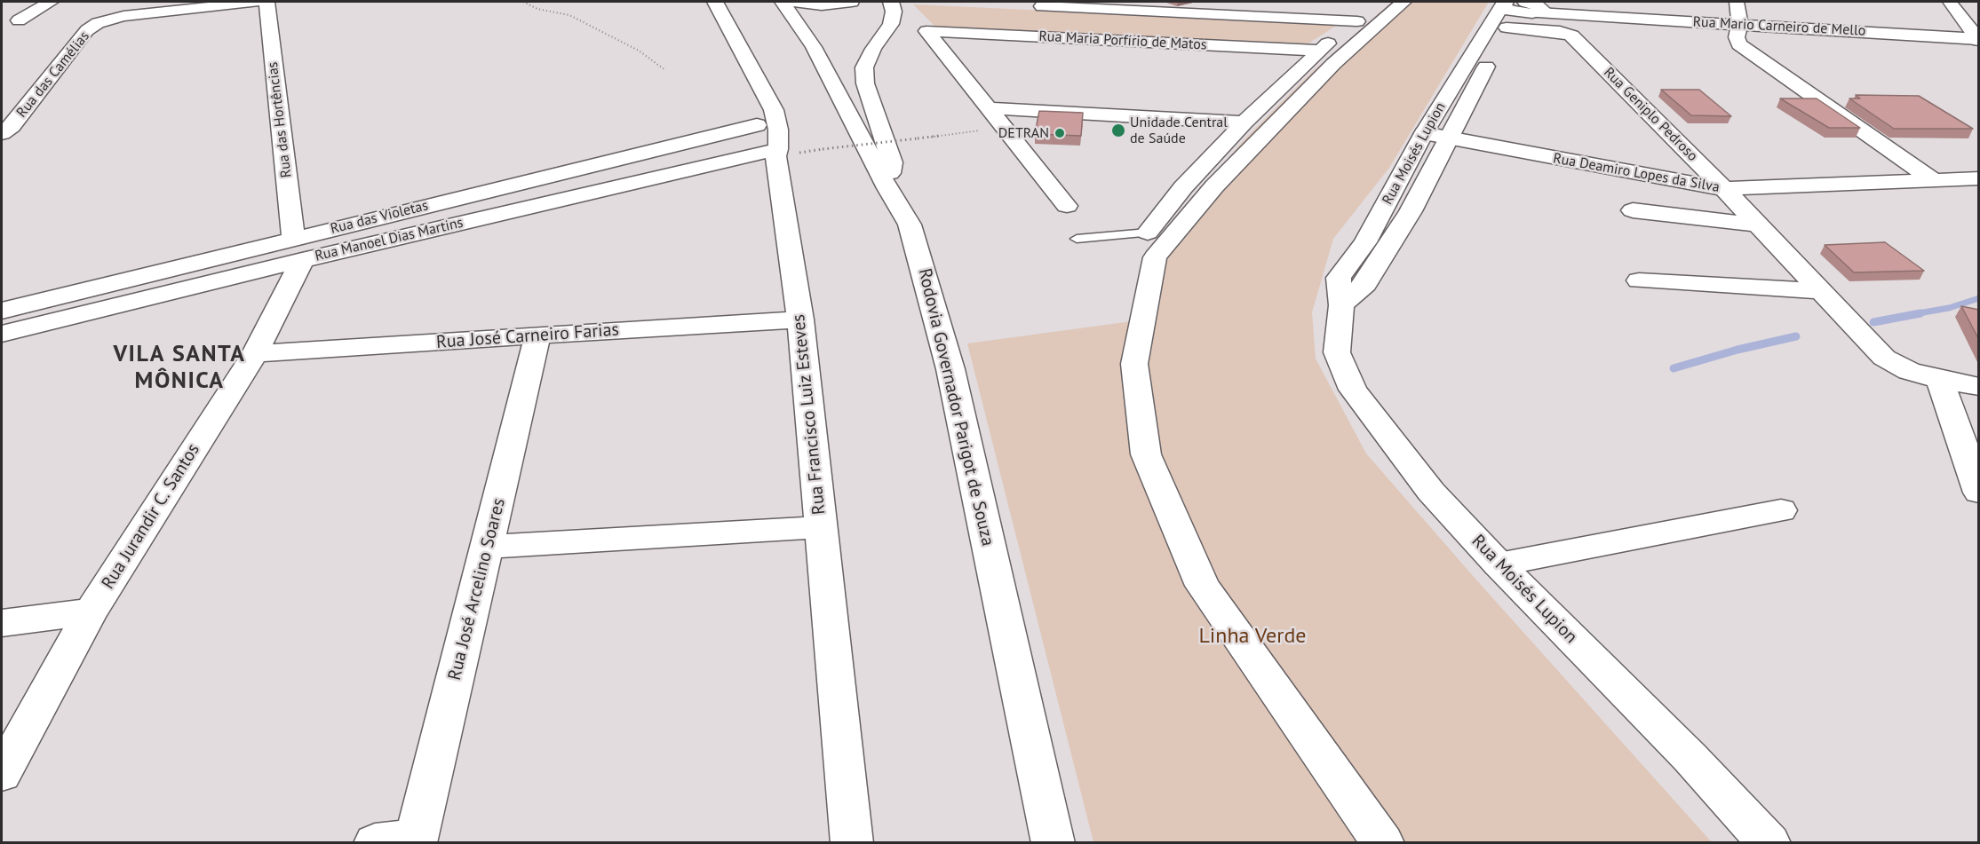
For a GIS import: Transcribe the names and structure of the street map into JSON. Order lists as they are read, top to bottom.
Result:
{
  "streets": {
    "street": [
      "Rua Mario Carneiro de Mello",
      "Rua Maria Porfírio de Matos",
      "Rua das Camélias",
      "Rua Geniplo Pedroso",
      "Rua das Hortências",
      "Rua Moisés Lupion",
      "Rua Deamiro Lopes da Silva",
      "Rua das Violetas",
      "Rua Manoel Dias Martins",
      "Rua José Carneiro Farias",
      "Rodovia Governador Parigot de Souza",
      "Rua Francisco Luiz Esteves",
      "Rua Jurandir C. Santos",
      "Rua José Arcelino Soares"
    ]
  },
  "crossings": [
    ["Rua Mario Carneiro de Mello", "Rua Geniplo Pedroso"],
    ["Rua Mario Carneiro de Mello", "Rua Moisés Lupion"],
    ["Rua Geniplo Pedroso", "Rua Moisés Lupion"],
    ["Rua Geniplo Pedroso", "Rua Deamiro Lopes da Silva"],
    ["Rua das Hortências", "Rua das Violetas"],
    ["Rua das Hortências", "Rua Manoel Dias Martins"],
    ["Rua das Hortências", "Rua Jurandir C. Santos"],
    ["Rua Moisés Lupion", "Rua Deamiro Lopes da Silva"],
    ["Rua das Violetas", "Rua Manoel Dias Martins"],
    ["Rua das Violetas", "Rua Jurandir C. Santos"],
    ["Rua Manoel Dias Martins", "Rua Francisco Luiz Esteves"],
    ["Rua Manoel Dias Martins", "Rua Jurandir C. Santos"],
    ["Rua José Carneiro Farias", "Rua Francisco Luiz Esteves"],
    ["Rua José Carneiro Farias", "Rua Jurandir C. Santos"],
    ["Rua José Carneiro Farias", "Rua José Arcelino Soares"]
  ],
  "districts": ["VILA SANTA MÔNICA"],
  "parks": ["Linha Verde"],
  "places": ["Unidade Central de Saúde", "DETRAN"]
}
